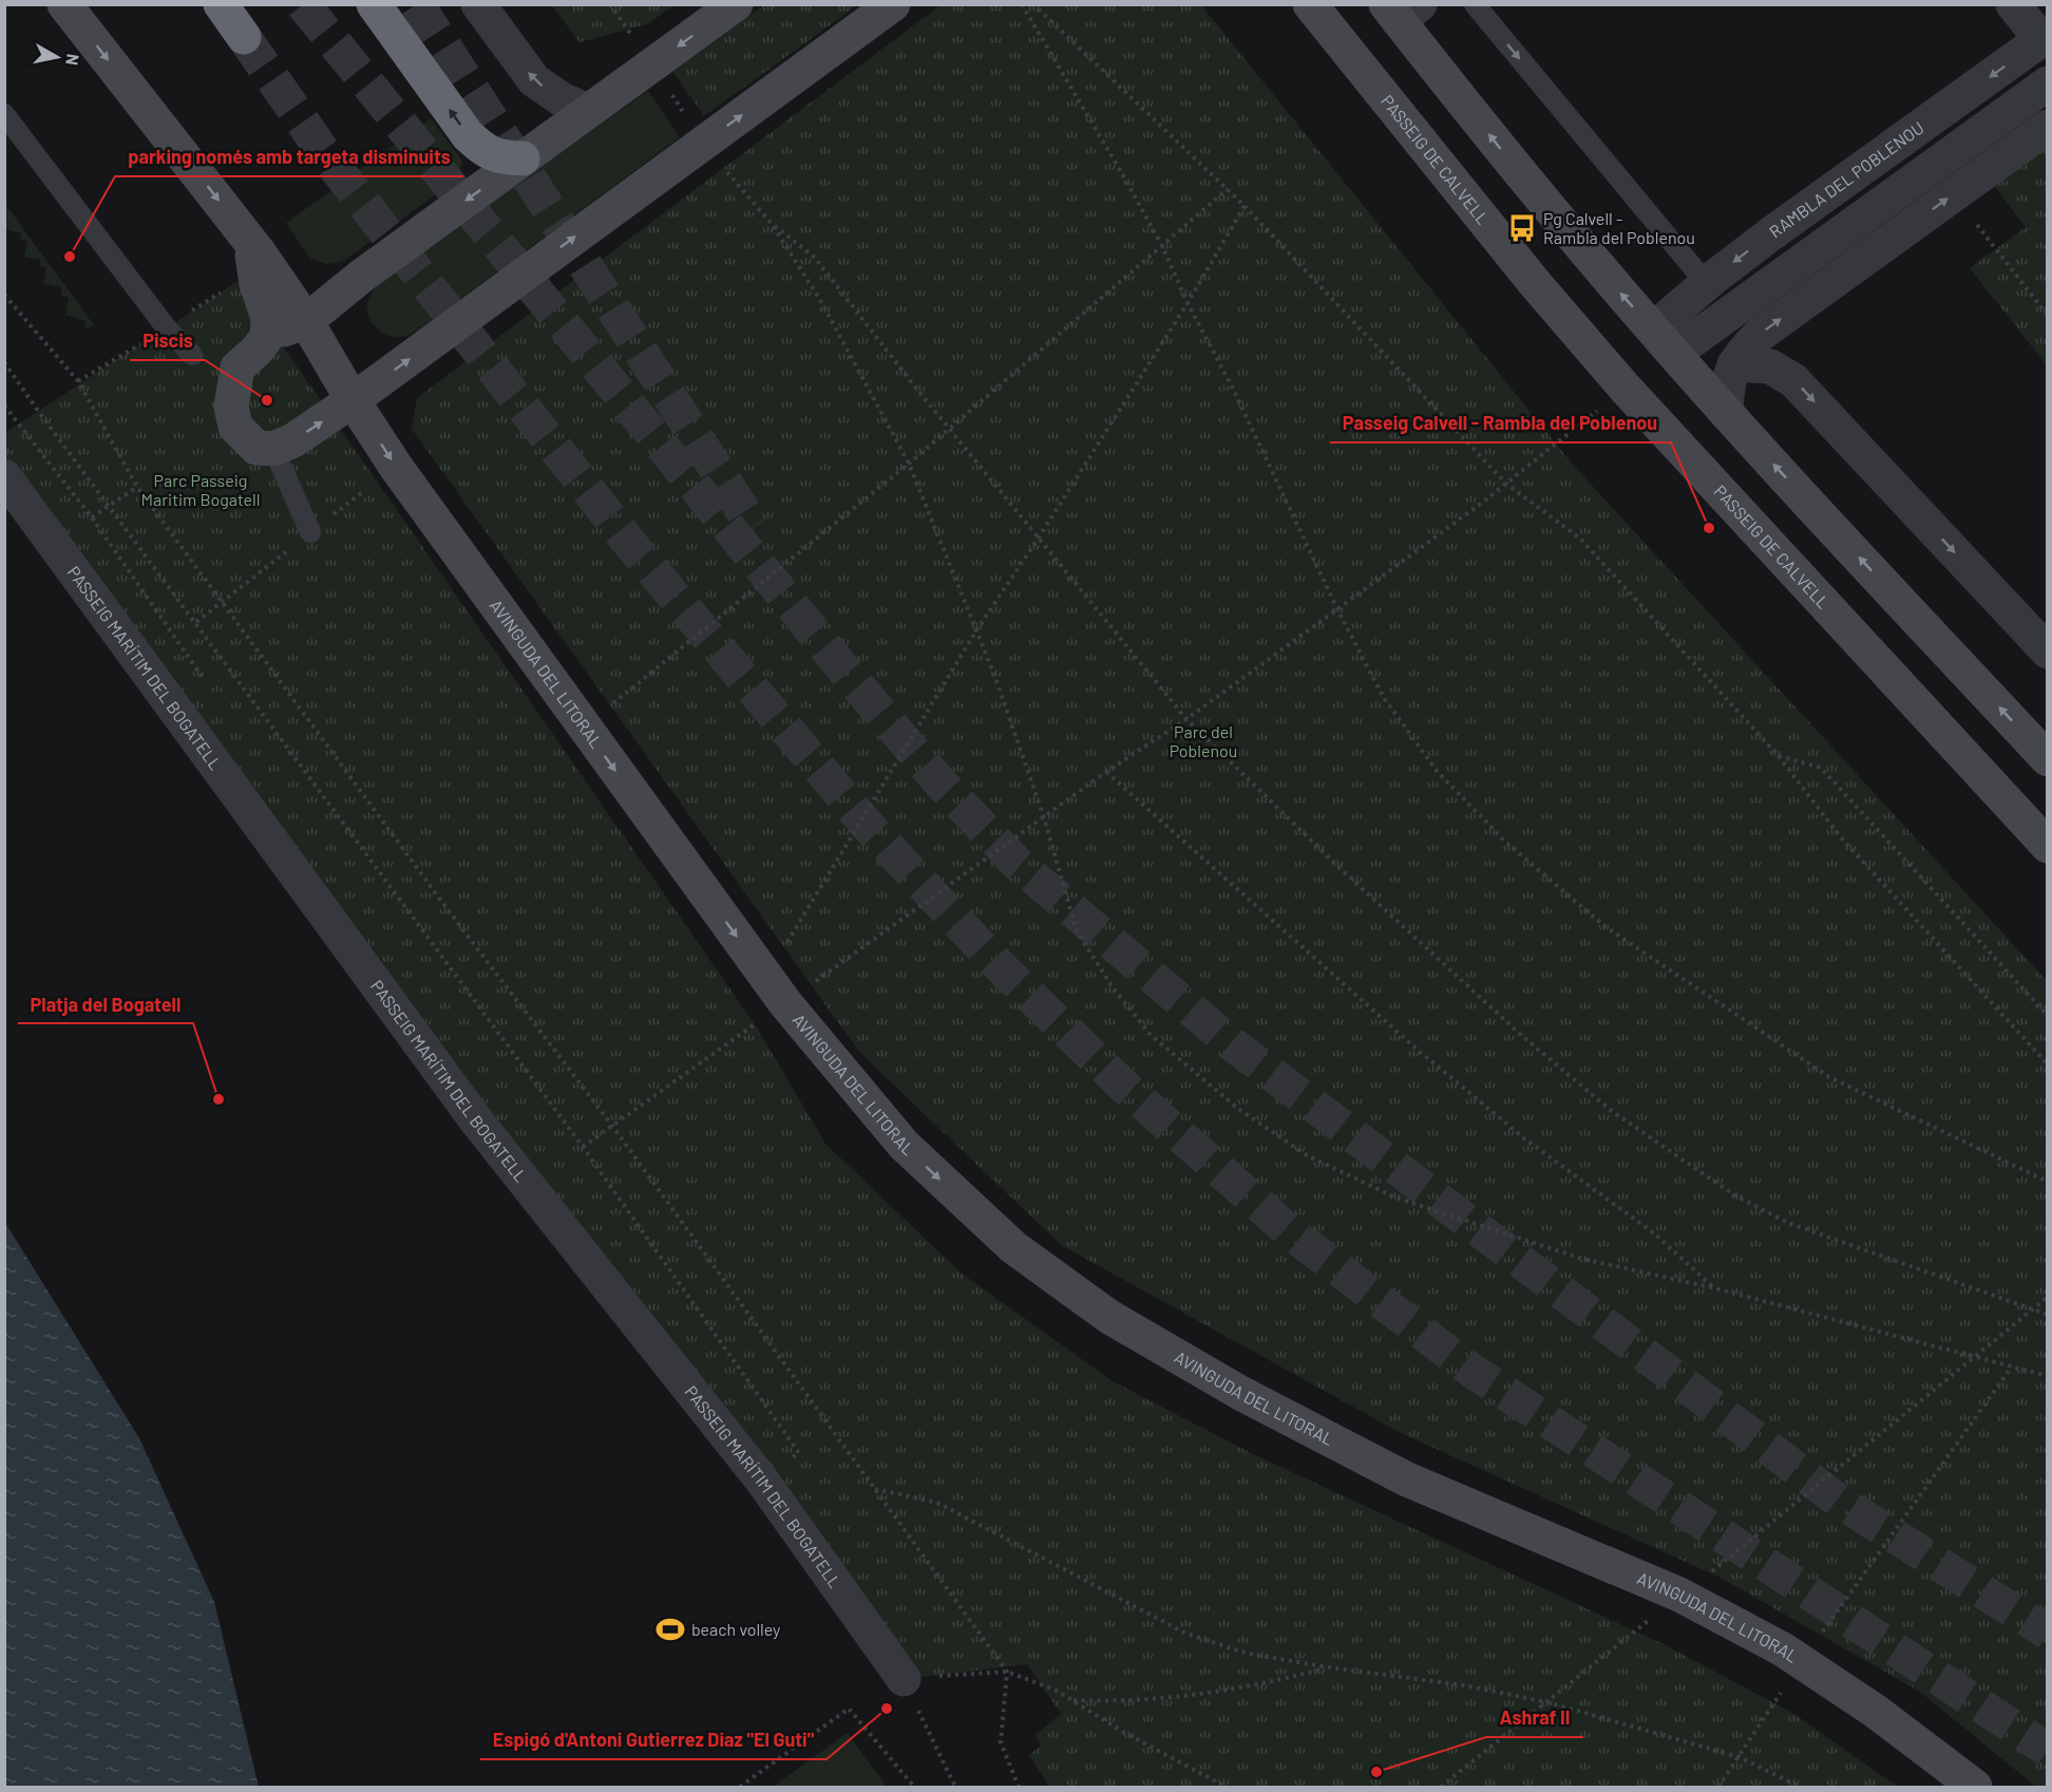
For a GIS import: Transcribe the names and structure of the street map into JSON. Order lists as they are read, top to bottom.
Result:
{
  "streets": {
    "main road": ["PASSEIG DE CALVELL", "AVINGUDA DEL LITORAL"],
    "street": ["RAMBLA DEL POBLENOU", "PASSEIG MARÍTIM DEL BOGATELL"]
  },
  "one_way": ["AVINGUDA DEL LITORAL"],
  "parks": ["Parc Passeig Maritim Bogatell", "Parc del Poblenou"],
  "places": {
    "bus stop": ["Pg Calvell - Rambla del Poblenou"],
    "other": [
      "parking només amb targeta disminuits",
      "Piscis",
      "Passeig Calvell - Rambla del Poblenou",
      "Platja del Bogatell",
      "Espigó d'Antoni Gutierrez Diaz \"El Guti\"",
      "Ashraf II"
    ],
    "sports": ["beach volley"]
  },
  "north": "right"
}
